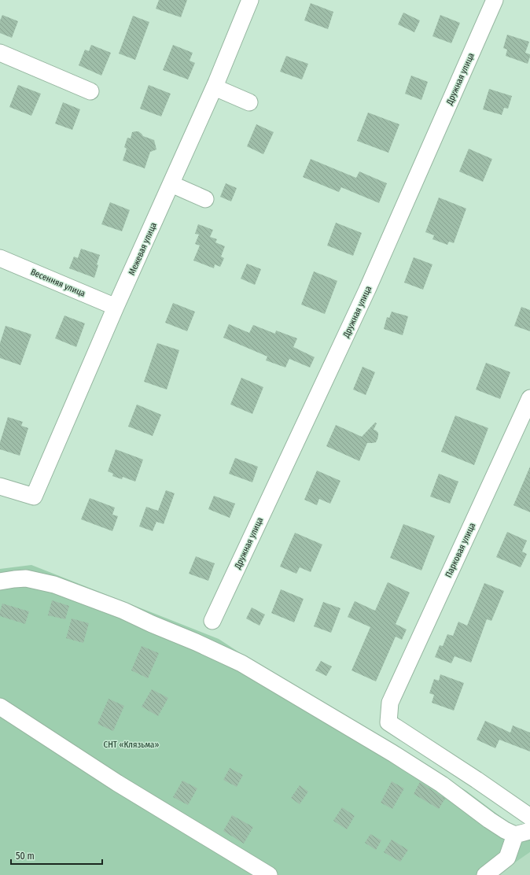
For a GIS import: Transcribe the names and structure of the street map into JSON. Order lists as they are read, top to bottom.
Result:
{
  "streets": {
    "street": [
      "Дружная улица",
      "Межевая улица",
      "Весенняя улица",
      "Парковая улица"
    ]
  },
  "crossings": [
    ["Межевая улица", "Весенняя улица"]
  ],
  "parks": ["СНТ «Клязьма»"],
  "scale_bar": "50 m"
}
